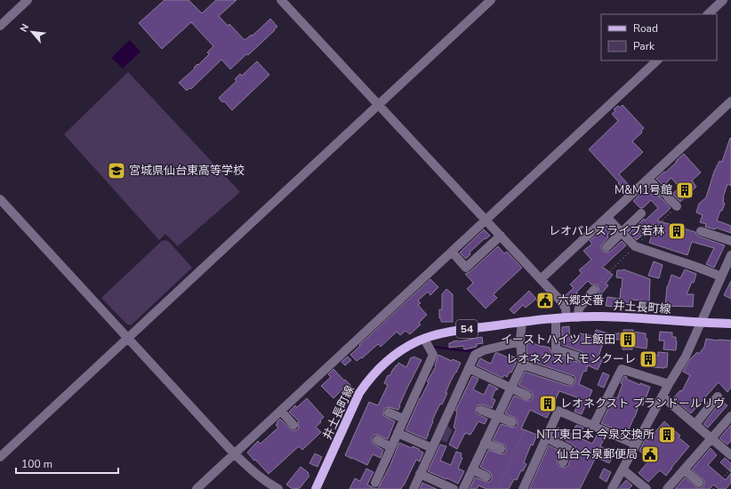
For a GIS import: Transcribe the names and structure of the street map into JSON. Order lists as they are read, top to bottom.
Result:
{
  "streets": {
    "main road": ["井土長町線", "54"]
  },
  "places": {
    "school or university": ["宮城県仙台東高等学校"],
    "building": [
      "M&M1号館",
      "レオパレスライブ若林",
      "イーストハイツ上飯田",
      "レオネクスト モンクーレ",
      "レオネクスト プランドールリヴ",
      "NTT東日本 今泉交換所"
    ],
    "public building": ["六郷交番", "仙台今泉郵便局"]
  },
  "legend": ["Road", "Park"],
  "scale_bar": "100 m",
  "north": "top left"
}
